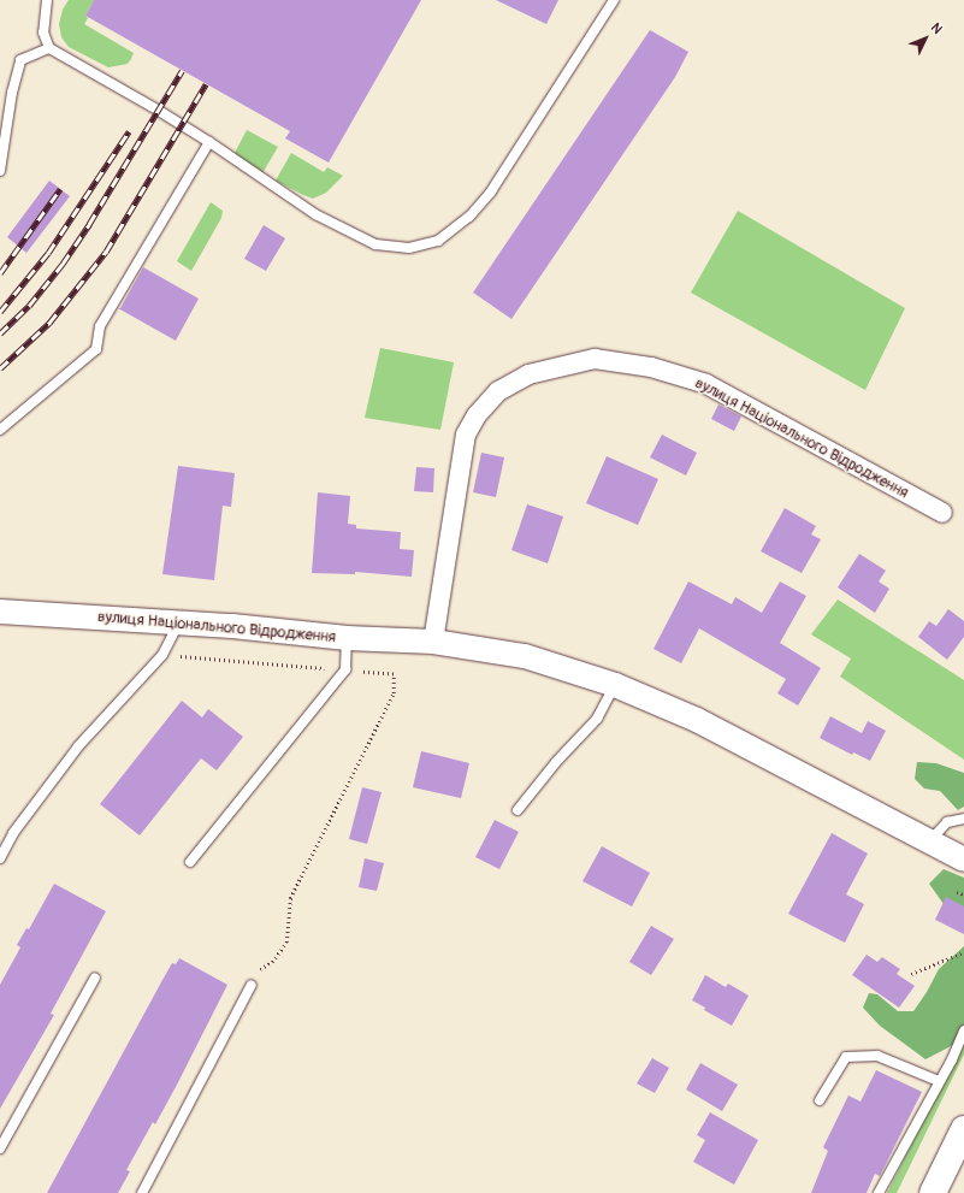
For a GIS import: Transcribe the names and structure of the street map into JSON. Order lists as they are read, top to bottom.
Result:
{
  "streets": {
    "street": ["вулиця Національного Відродження"]
  },
  "north": "top right"
}
